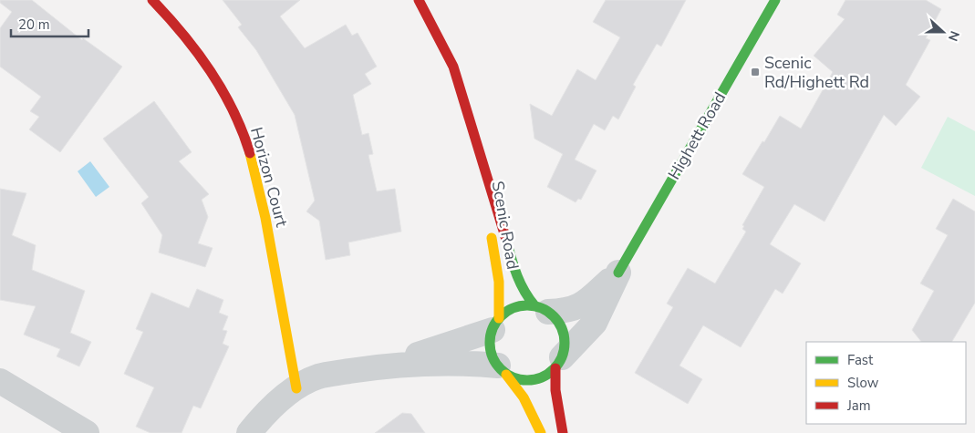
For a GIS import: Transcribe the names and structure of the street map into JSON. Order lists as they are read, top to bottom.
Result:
{
  "streets": {
    "main road": ["Highett Road", "Horizon Court", "Scenic Road"]
  },
  "crossings": [
    ["Highett Road", "Scenic Road"]
  ],
  "places": {
    "transit": ["Scenic Rd/Highett Rd"]
  },
  "legend": ["Fast", "Slow", "Jam"],
  "scale_bar": "20 m",
  "north": "right"
}
